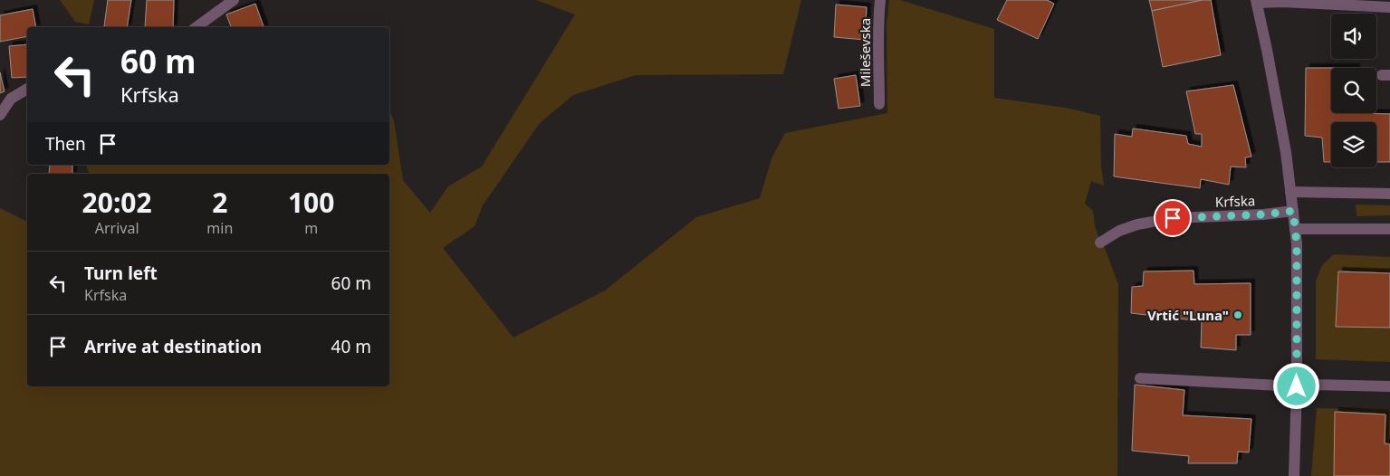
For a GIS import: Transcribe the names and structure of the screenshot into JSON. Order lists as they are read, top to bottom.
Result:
{
  "streets": {
    "street": ["Mileševska", "Krfska"]
  },
  "places": ["Vrtić \"Luna\""],
  "page": {
    "turn": ["60 m", "Krfska"],
    "then": "Then",
    "eta": [
      "20:02",
      "Arrival",
      "2",
      "min",
      "100",
      "m"
    ],
    "list": [
      {
        "name": "Turn left",
        "note": "Krfska",
        "value": "60 m"
      },
      {
        "name": "Arrive at destination",
        "value": "40 m"
      }
    ]
  }
}
